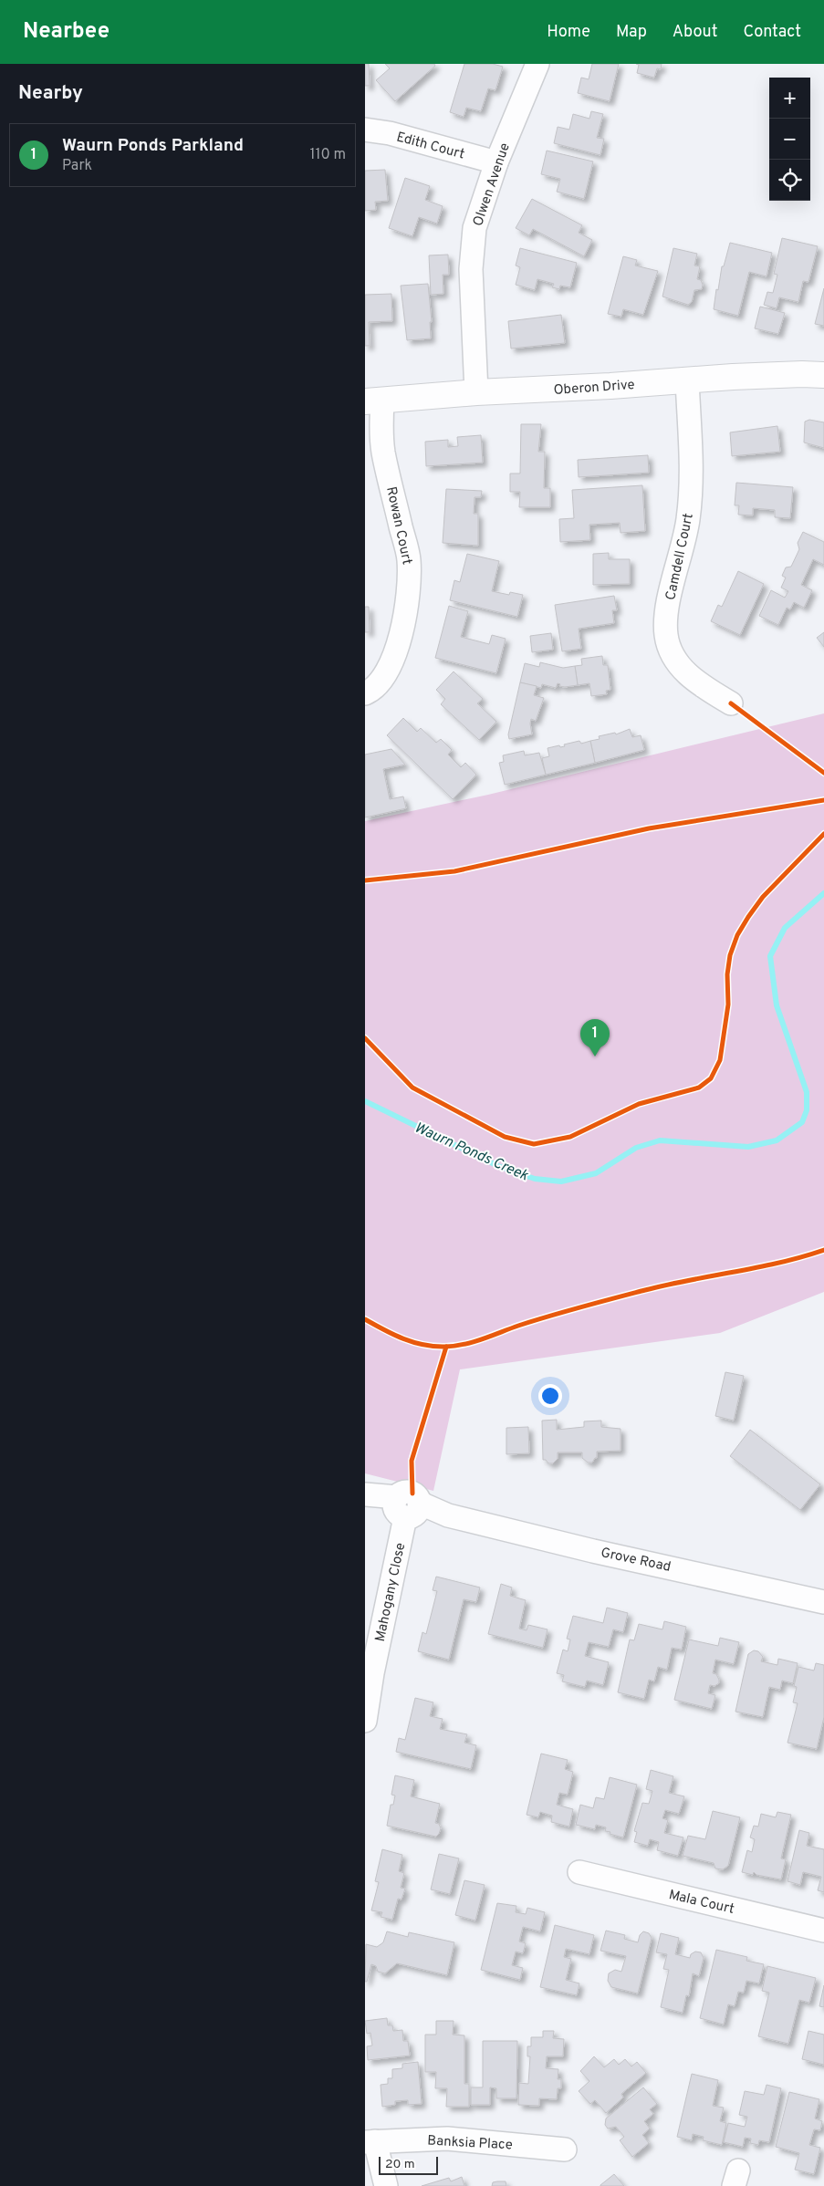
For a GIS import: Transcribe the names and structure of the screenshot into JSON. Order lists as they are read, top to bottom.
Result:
{
  "streets": {
    "street": [
      "Edith Court",
      "Olwen Avenue",
      "Oberon Drive",
      "Rowan Court",
      "Camdell Court",
      "Grove Road",
      "Mahogany Close",
      "Mala Court",
      "Banksia Place"
    ]
  },
  "crossings": [
    ["Edith Court", "Olwen Avenue"],
    ["Olwen Avenue", "Oberon Drive"],
    ["Oberon Drive", "Rowan Court"],
    ["Oberon Drive", "Camdell Court"],
    ["Grove Road", "Mahogany Close"]
  ],
  "water": ["Waurn Ponds Creek"],
  "scale_bar": "20 m",
  "page": {
    "header": "Nearbee",
    "nav": [
      "Home",
      "Map",
      "About",
      "Contact"
    ],
    "heading": "Nearby",
    "map_buttons": ["+", "−"],
    "list": [
      {
        "mark": "1",
        "name": "Waurn Ponds Parkland",
        "note": "Park",
        "value": "110 m"
      }
    ],
    "pins": "1",
    "scale": "20 m"
  }
}
